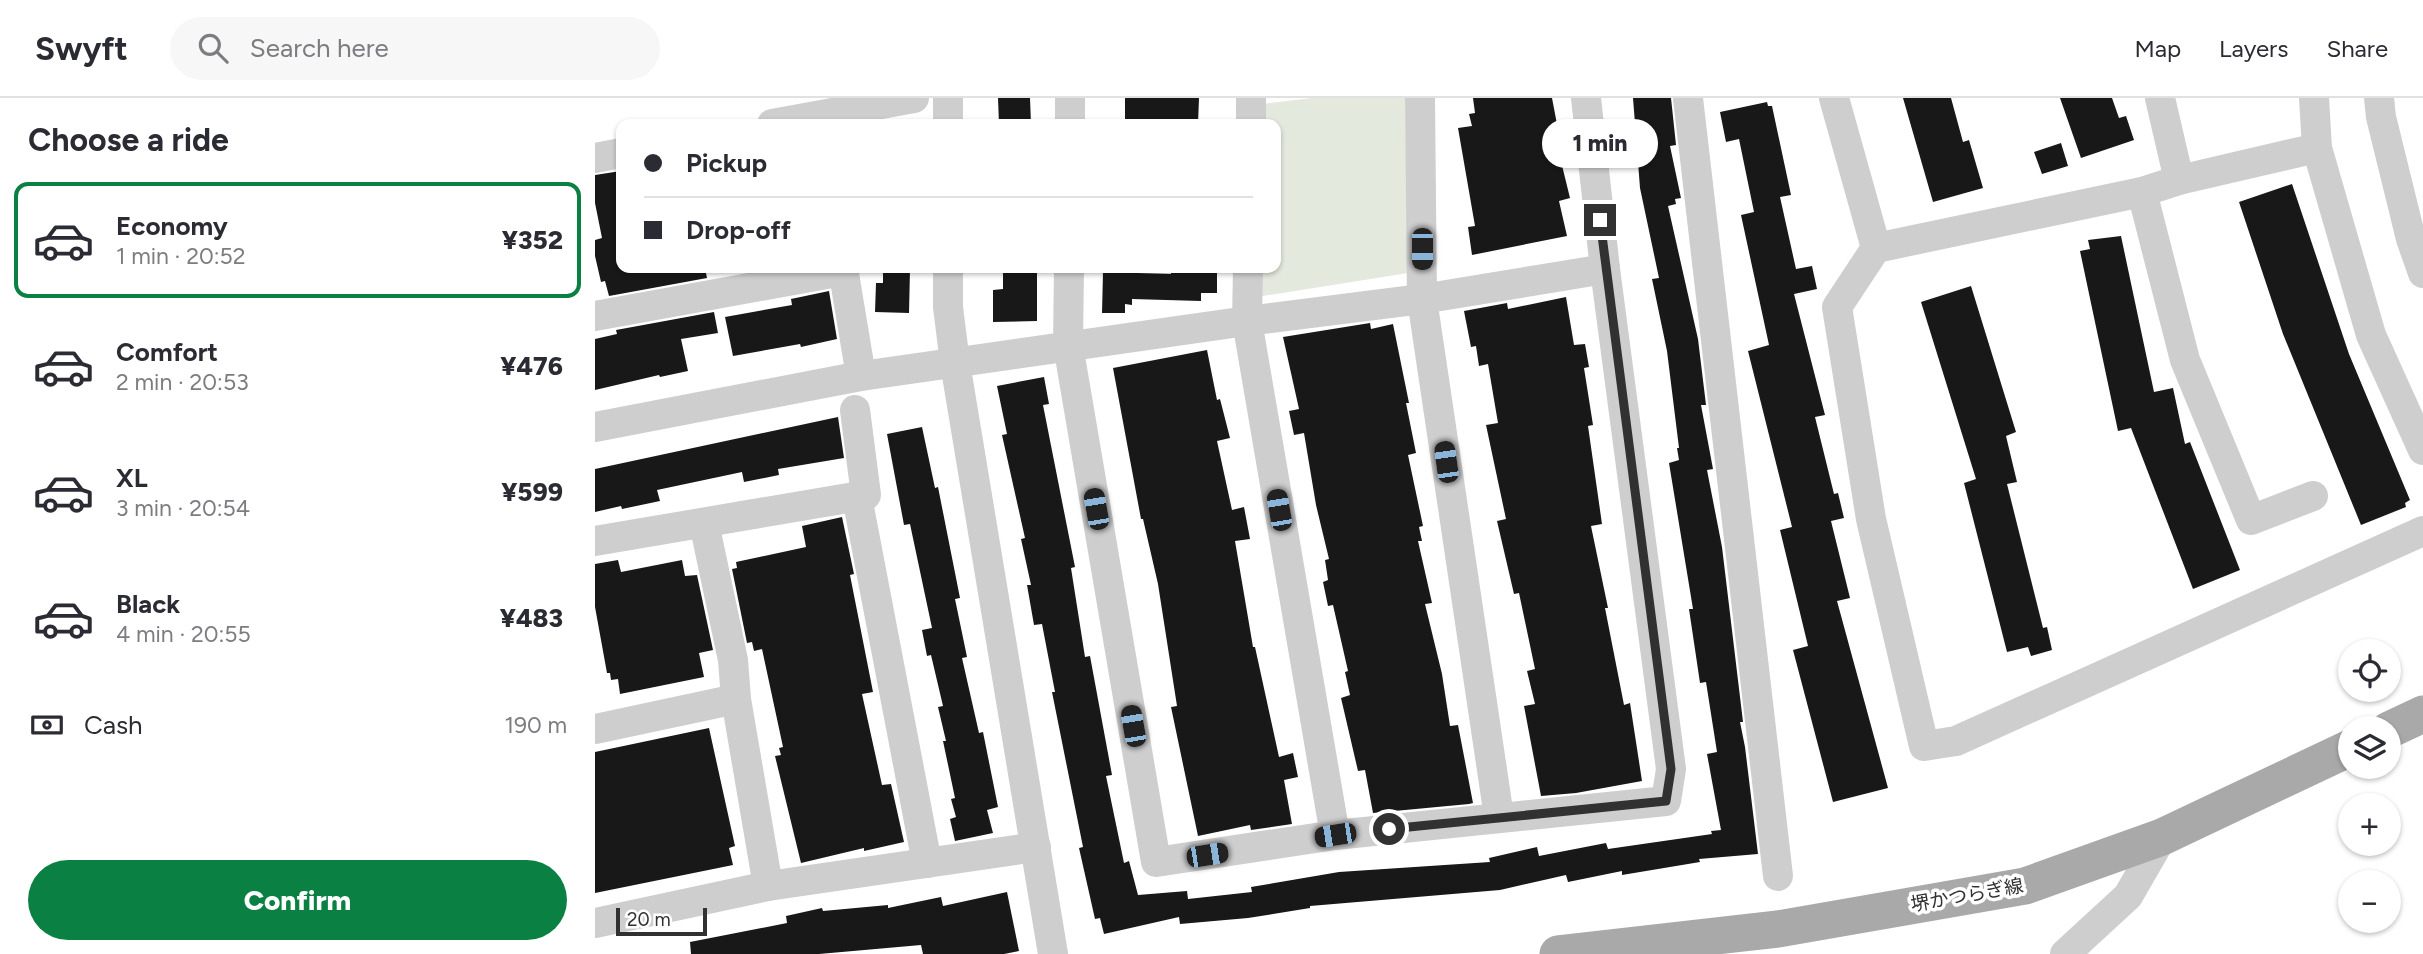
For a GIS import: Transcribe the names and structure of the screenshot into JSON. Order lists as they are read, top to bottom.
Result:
{
  "streets": {
    "main road": ["堺かつらぎ線"]
  },
  "scale_bar": "20 m",
  "page": {
    "header": "Swyft",
    "search": "Search here",
    "nav": ["Map", "Layers", "Share"],
    "heading": "Choose a ride",
    "bubble": "1 min",
    "banner": ["Pickup", "Drop-off"],
    "list": [
      {
        "name": "Economy",
        "note": "1 min · 20:52",
        "value": "¥352"
      },
      {
        "name": "Comfort",
        "note": "2 min · 20:53",
        "value": "¥476"
      },
      {
        "name": "XL",
        "note": "3 min · 20:54",
        "value": "¥599"
      },
      {
        "name": "Black",
        "note": "4 min · 20:55",
        "value": "¥483"
      }
    ],
    "map_buttons": ["+", "−"],
    "pay": ["Cash", "190 m"],
    "buttons": "Confirm",
    "scale": "20 m"
  }
}
